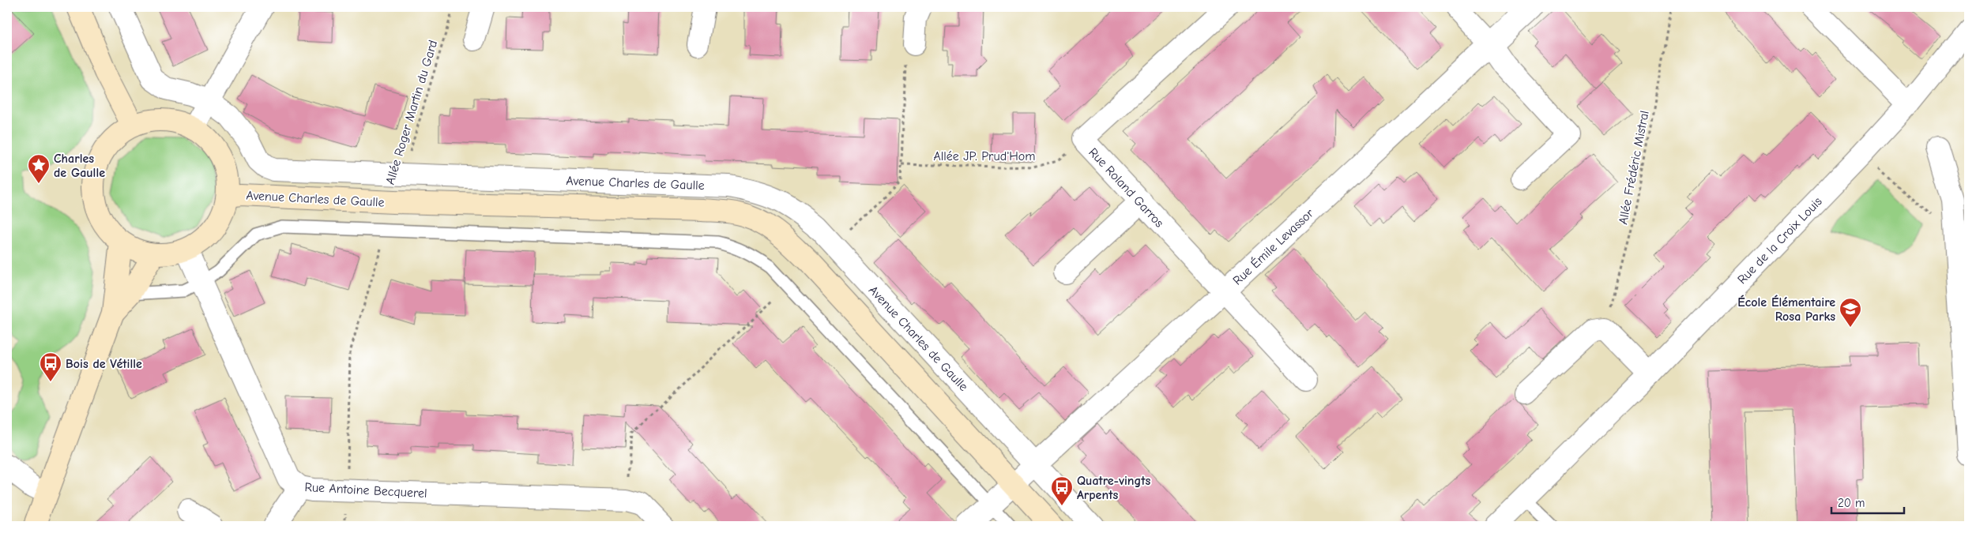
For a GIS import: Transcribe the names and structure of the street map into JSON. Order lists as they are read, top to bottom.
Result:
{
  "streets": {
    "main road": ["Avenue Charles de Gaulle"],
    "street": [
      "Rue Roland Garros",
      "Rue de la Croix Louis",
      "Rue Émile Levassor",
      "Rue Antoine Becquerel"
    ],
    "path": ["Allée Roger Martin du Gard", "Allée JP. Prud'Hom", "Allée Frédéric Mistral"]
  },
  "crossings": [
    ["Allée Roger Martin du Gard", "Avenue Charles de Gaulle"],
    ["Allée JP. Prud'Hom", "Rue Roland Garros"],
    ["Avenue Charles de Gaulle", "Rue Émile Levassor"],
    ["Avenue Charles de Gaulle", "Rue Antoine Becquerel"],
    ["Rue Roland Garros", "Rue Émile Levassor"]
  ],
  "places": {
    "place": ["Charles de Gaulle"],
    "school or university": ["École Élémentaire Rosa Parks"],
    "bus stop": ["Bois de Vétille", "Quatre-vingts Arpents"]
  },
  "scale_bar": "20 m"
}
